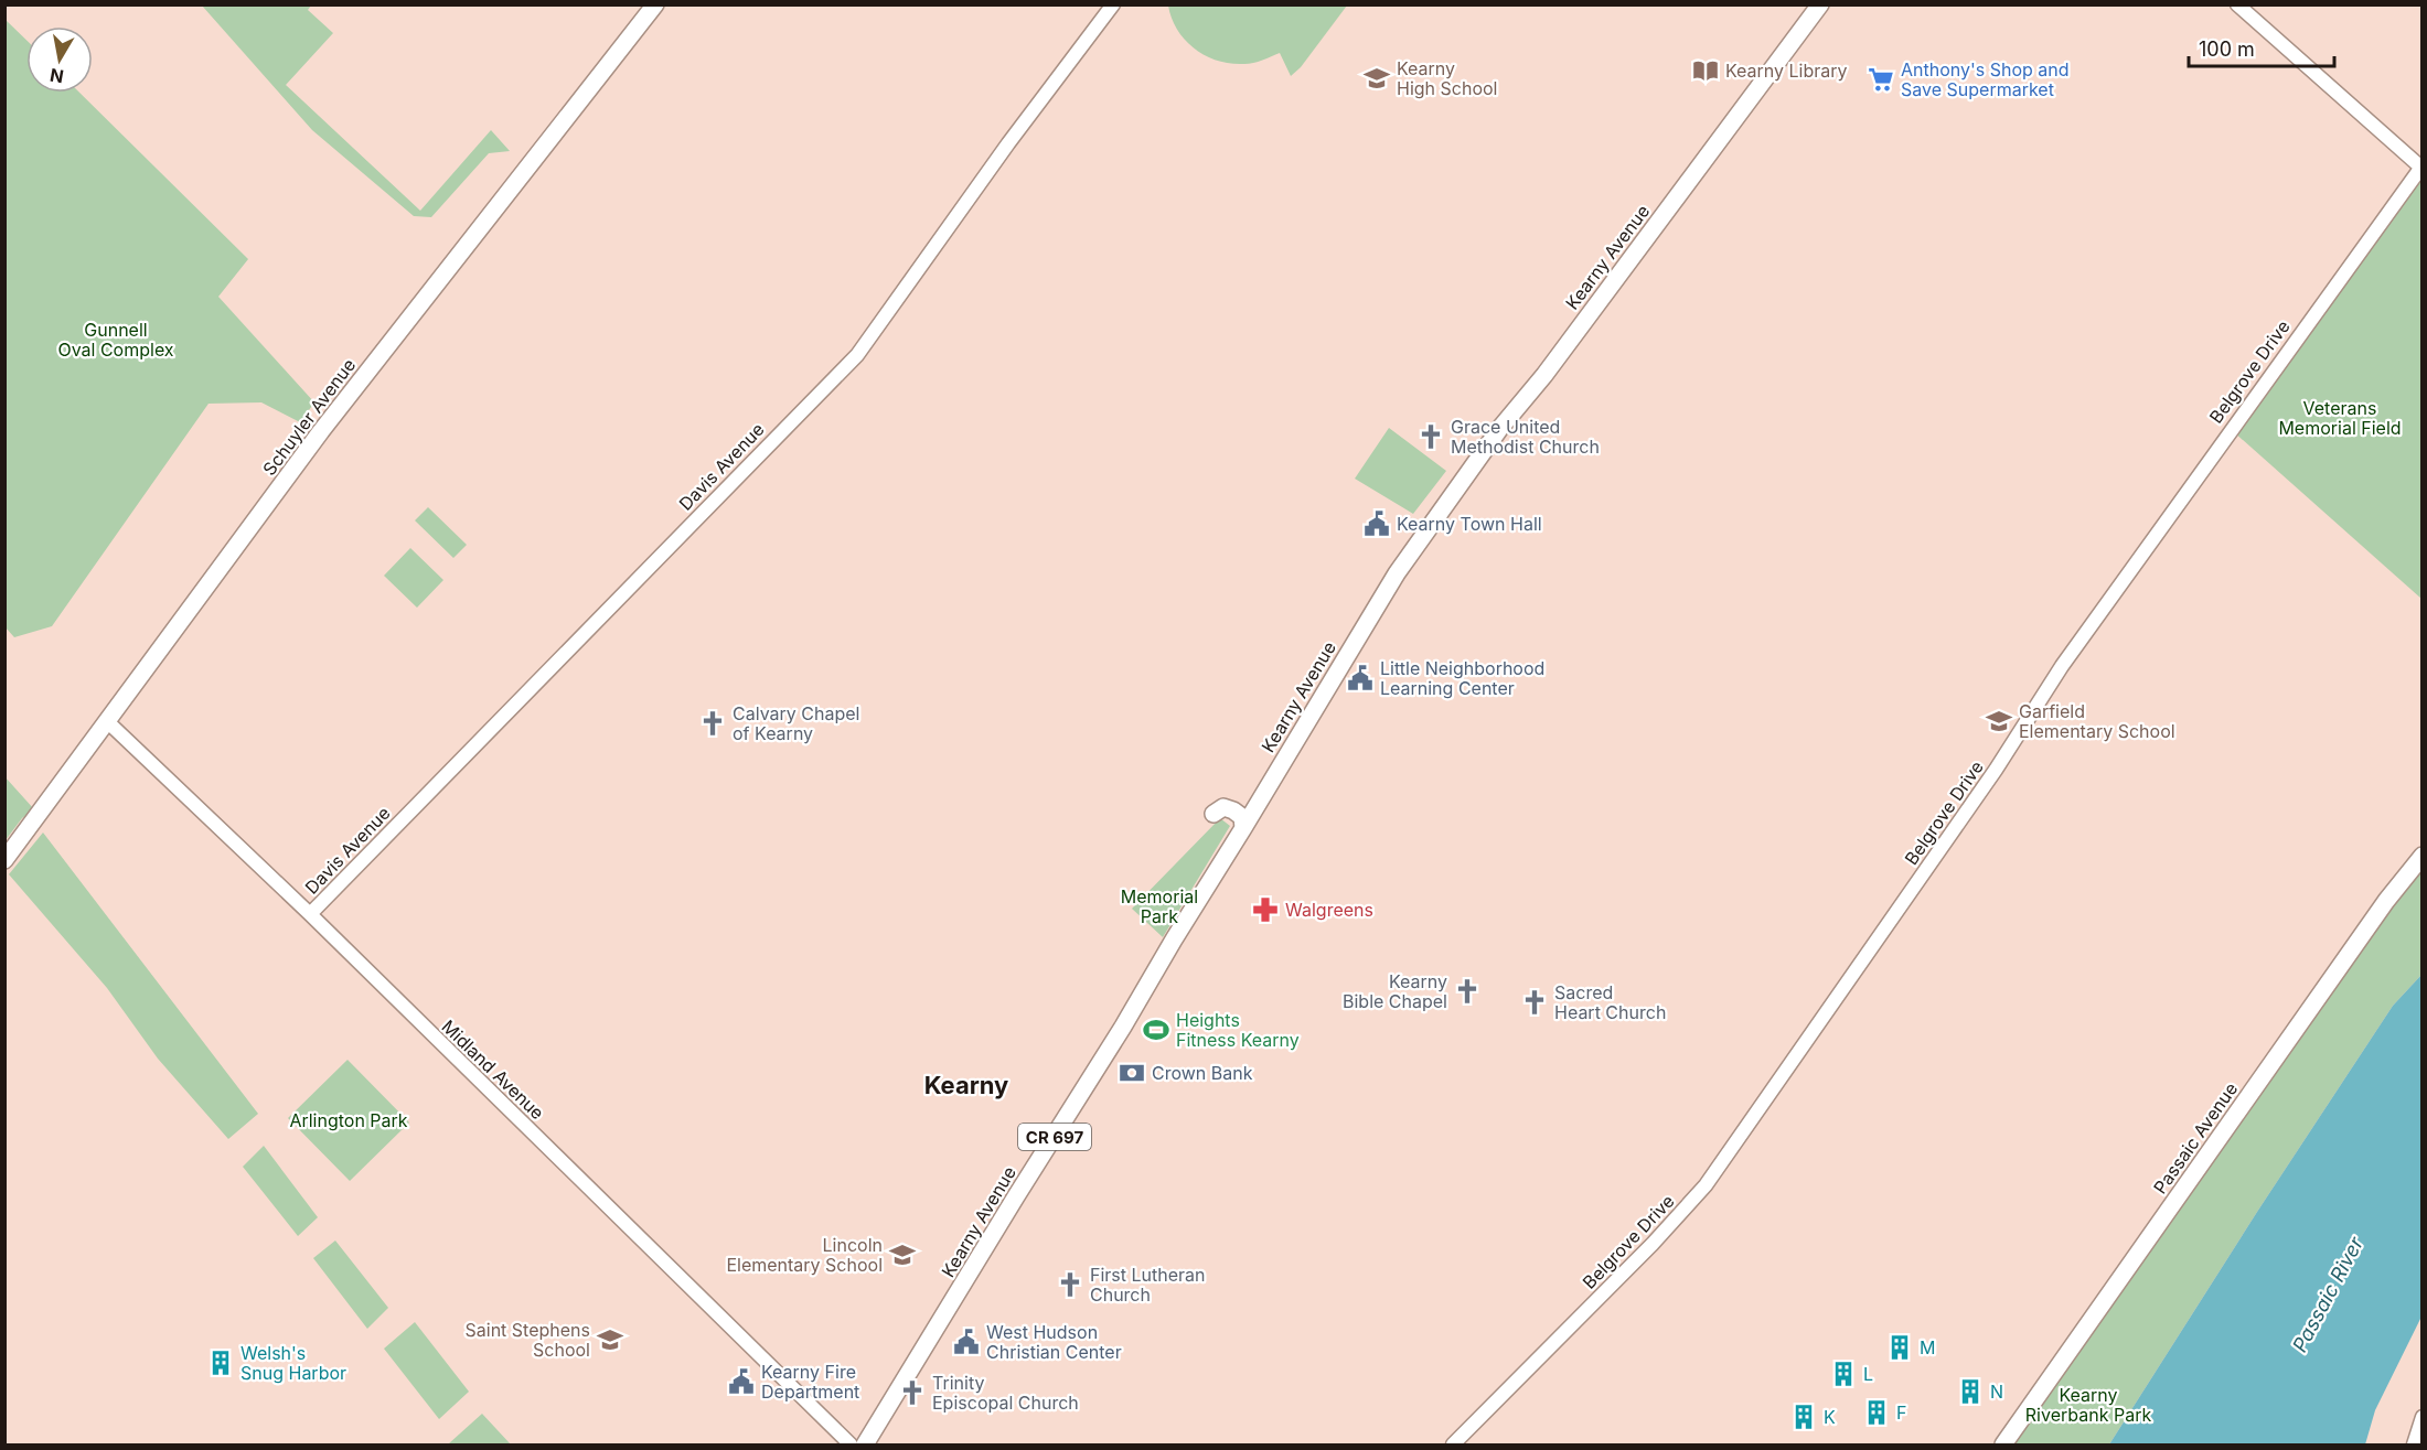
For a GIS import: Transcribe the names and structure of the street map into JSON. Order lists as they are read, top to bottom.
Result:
{
  "streets": {
    "main road": [
      "Kearny Avenue",
      "Schuyler Avenue",
      "CR 697",
      "Passaic Avenue"
    ],
    "street": ["Belgrove Drive", "Davis Avenue", "Midland Avenue"]
  },
  "crossings": [
    ["Schuyler Avenue", "Midland Avenue"],
    ["Davis Avenue", "Midland Avenue"]
  ],
  "districts": ["Kearny"],
  "water": ["Passaic River"],
  "parks": [
    "Gunnell Oval Complex",
    "Veterans Memorial Field",
    "Memorial Park",
    "Arlington Park",
    "Kearny Riverbank Park"
  ],
  "places": {
    "library": ["Kearny Library"],
    "school or university": [
      "Kearny High School",
      "Garfield Elementary School",
      "Lincoln Elementary School",
      "Saint Stephens School"
    ],
    "supermarket": ["Anthony's Shop and Save Supermarket"],
    "church": [
      "Grace United Methodist Church",
      "Calvary Chapel of Kearny",
      "Kearny Bible Chapel",
      "Sacred Heart Church",
      "First Lutheran Church",
      "Trinity Episcopal Church"
    ],
    "public building": [
      "Kearny Town Hall",
      "Little Neighborhood Learning Center",
      "West Hudson Christian Center",
      "Kearny Fire Department"
    ],
    "pharmacy": ["Walgreens"],
    "sports": ["Heights Fitness Kearny"],
    "bank": ["Crown Bank"],
    "building": [
      "M",
      "Welsh's Snug Harbor",
      "L",
      "N",
      "F",
      "K"
    ]
  },
  "scale_bar": "100 m",
  "north": "bottom"
}
